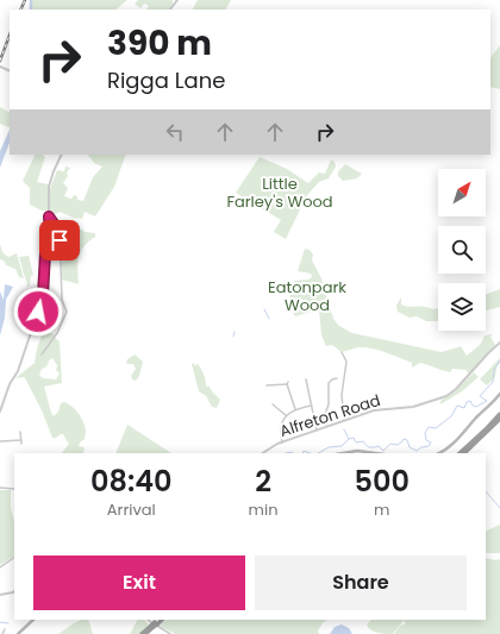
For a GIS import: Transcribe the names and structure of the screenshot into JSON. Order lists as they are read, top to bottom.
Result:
{
  "streets": {
    "street": ["Alfreton Road"]
  },
  "parks": ["Little Farley's Wood", "Eatonpark Wood"],
  "north": "top right",
  "page": {
    "turn": ["390 m", "Rigga Lane"],
    "eta": [
      "08:40",
      "Arrival",
      "2",
      "min",
      "500",
      "m"
    ],
    "buttons": ["Exit", "Share"]
  }
}
